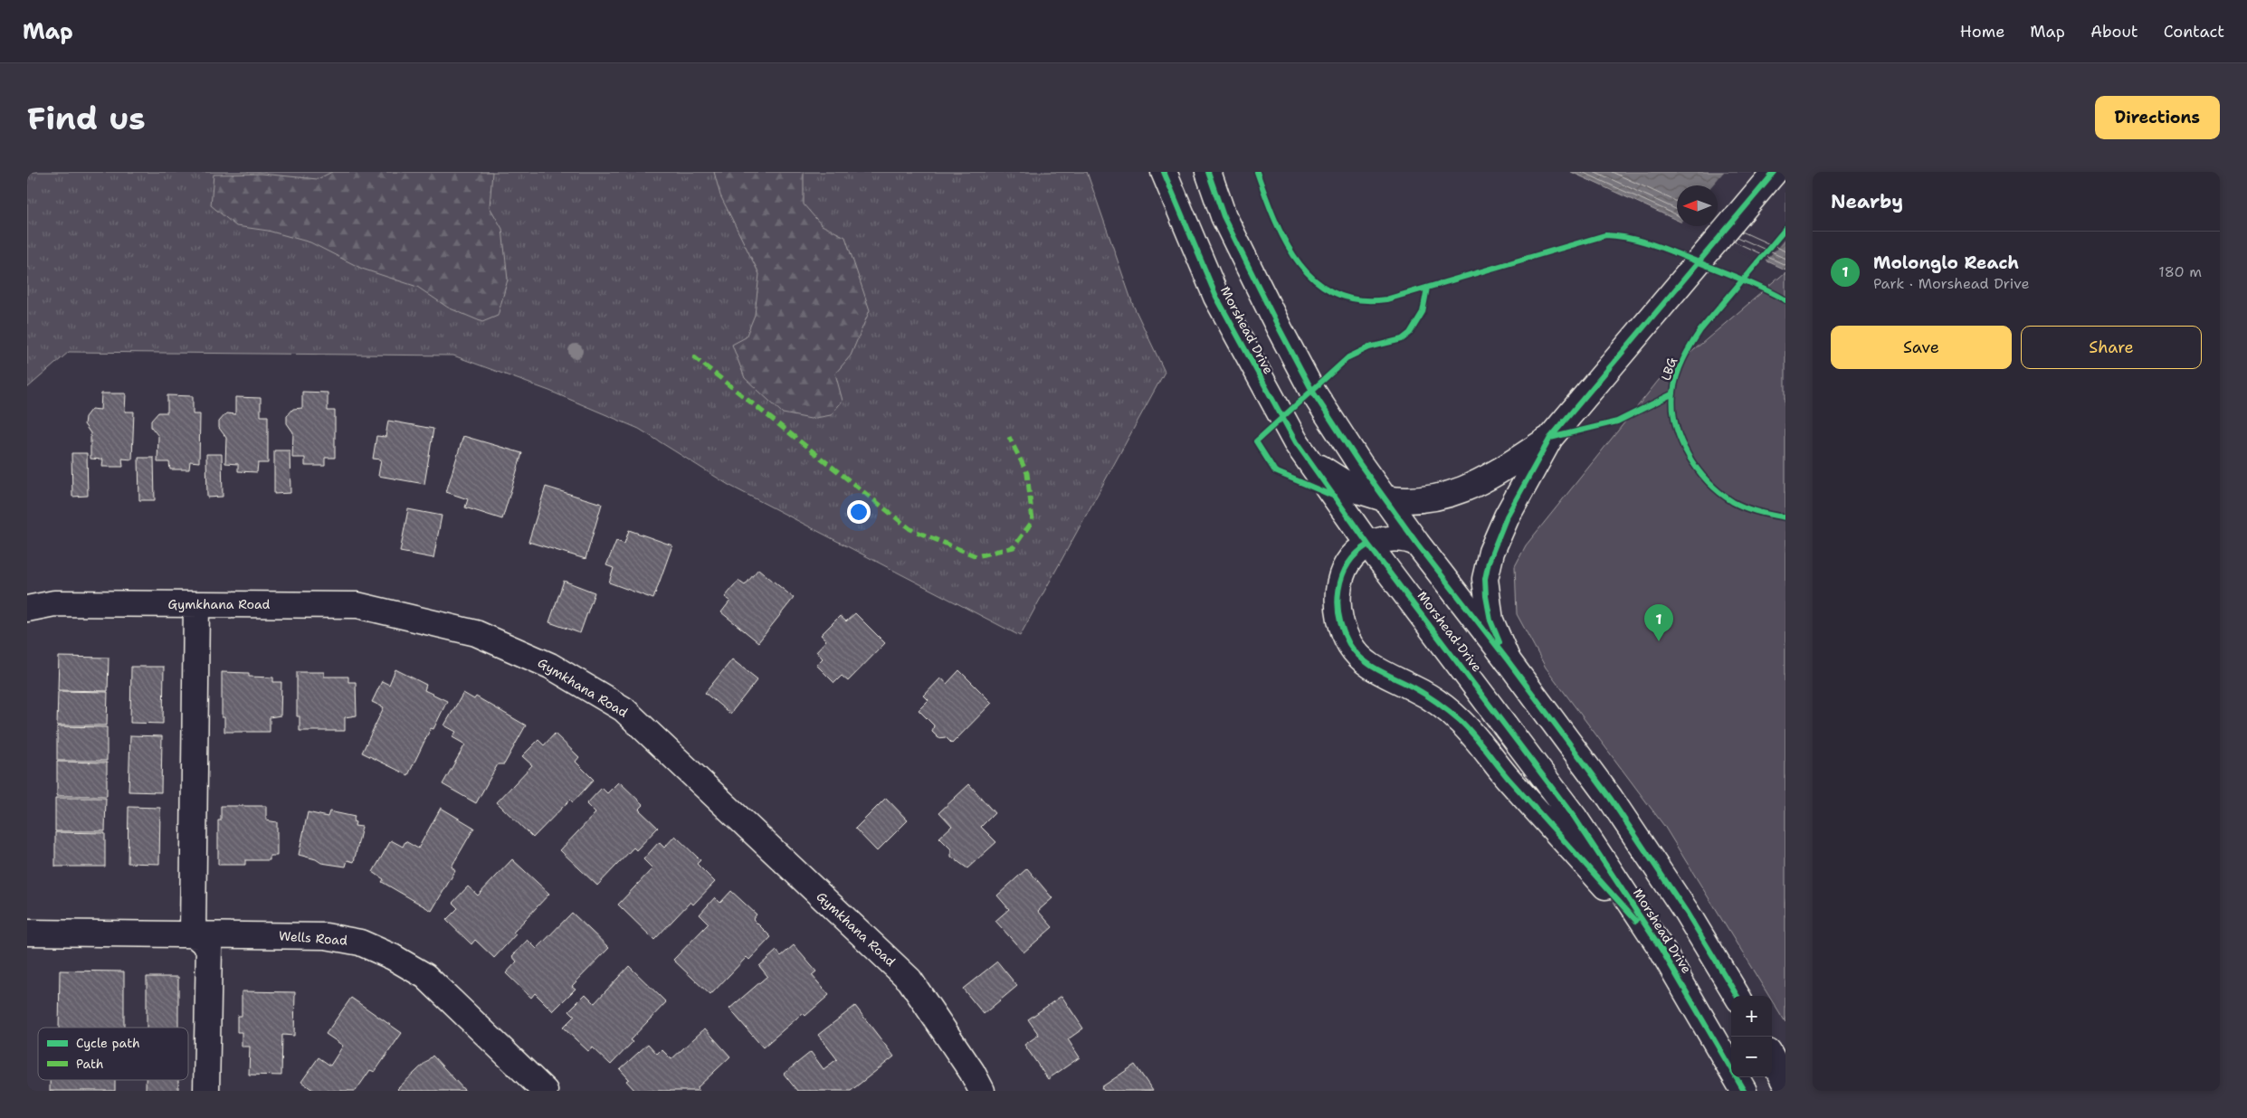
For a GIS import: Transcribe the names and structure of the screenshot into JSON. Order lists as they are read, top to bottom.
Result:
{
  "streets": {
    "main road": ["Morshead Drive", "Gymkhana Road", "Wells Road"],
    "cycle path": ["LBG"]
  },
  "legend": ["Cycle path", "Path"],
  "north": "left",
  "page": {
    "header": "Map",
    "nav": [
      "Home",
      "Map",
      "About",
      "Contact"
    ],
    "buttons": [
      "Directions",
      ["Save", "Share"]
    ],
    "title": "Find us",
    "heading": "Nearby",
    "list": [
      {
        "mark": "1",
        "name": "Molonglo Reach",
        "note": "Park · Morshead Drive",
        "value": "180 m"
      }
    ],
    "pins": "1",
    "map_buttons": ["+", "−"]
  }
}
